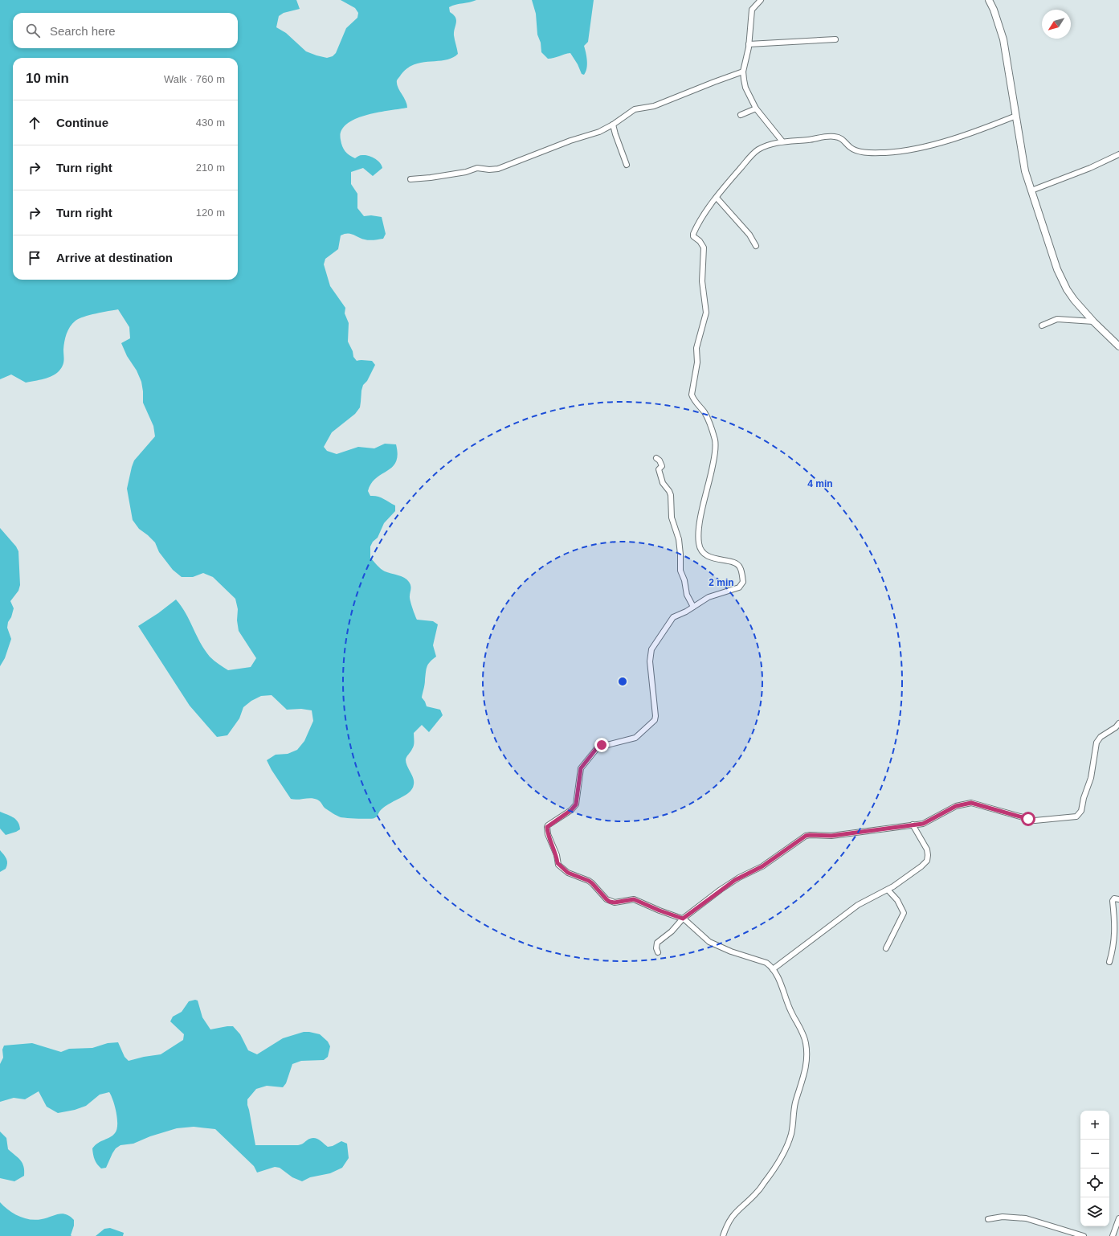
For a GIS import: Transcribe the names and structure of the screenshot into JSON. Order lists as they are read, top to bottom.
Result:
{
  "north": "bottom left",
  "page": {
    "search": "Search here",
    "heading": ["10 min", "Walk · 760 m"],
    "list": [
      ["Continue", "430 m"],
      ["Turn right", "210 m"],
      ["Turn right", "120 m"],
      "Arrive at destination"
    ],
    "map_buttons": ["+", "−"]
  },
  "rings": ["4 min", "2 min"]
}
